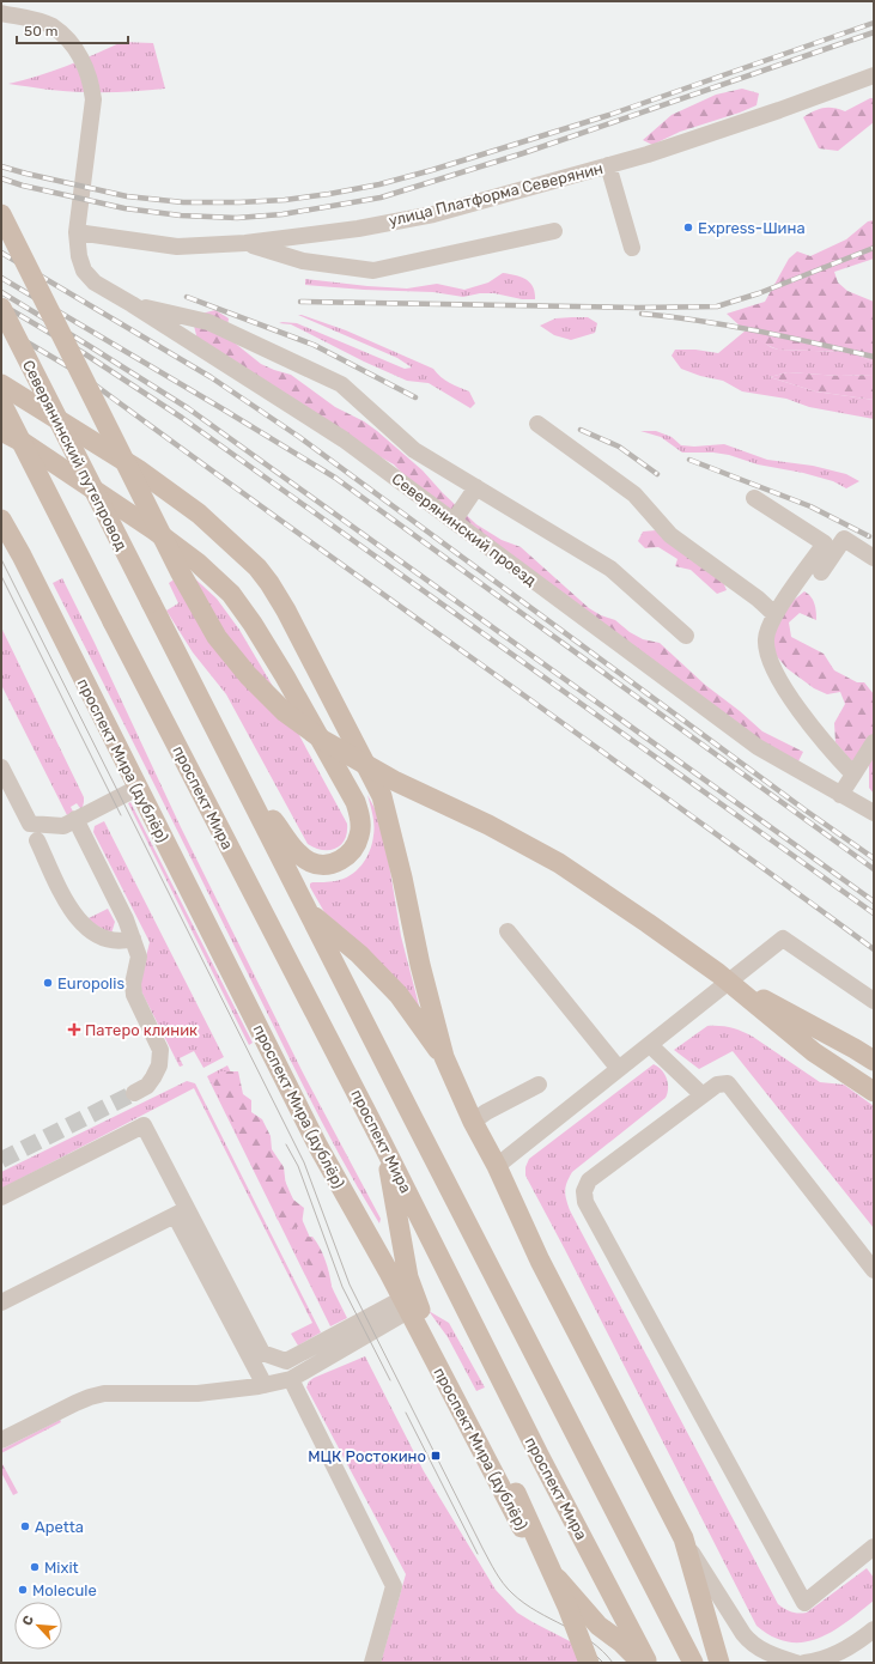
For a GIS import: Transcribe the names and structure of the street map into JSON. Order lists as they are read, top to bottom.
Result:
{
  "streets": {
    "main road": ["Северянинский путепровод", "проспект Мира (дублёр)", "проспект Мира"],
    "street": ["улица Платформа Северянин", "Северянинский проезд"]
  },
  "crossings": [
    ["улица Платформа Северянин", "Северянинский проезд"]
  ],
  "places": {
    "other": [
      "Express-Шина",
      "Europolis",
      "Apetta",
      "Mixit",
      "Molecule"
    ],
    "health": ["Патеро клиник"],
    "transit": ["МЦК Ростокино"]
  },
  "scale_bar": "50 m",
  "north": "top left"
}
